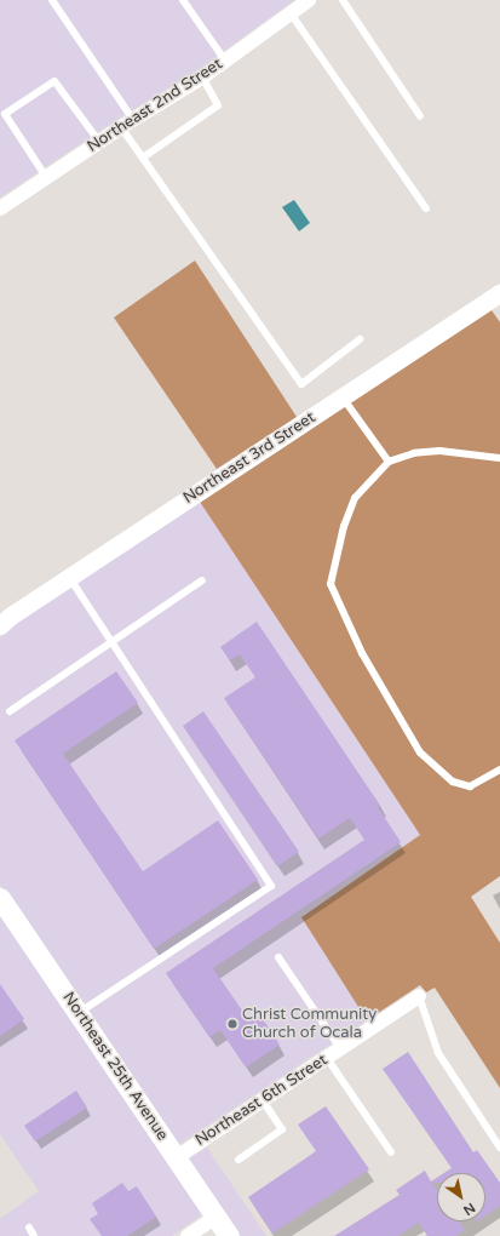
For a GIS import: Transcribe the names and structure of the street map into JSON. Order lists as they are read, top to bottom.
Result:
{
  "streets": {
    "main road": ["Northeast 25th Avenue"],
    "street": ["Northeast 2nd Street", "Northeast 3rd Street", "Northeast 6th Street"]
  },
  "crossings": [
    ["Northeast 25th Avenue", "Northeast 6th Street"]
  ],
  "places": ["Christ Community Church of Ocala"],
  "north": "bottom right"
}
